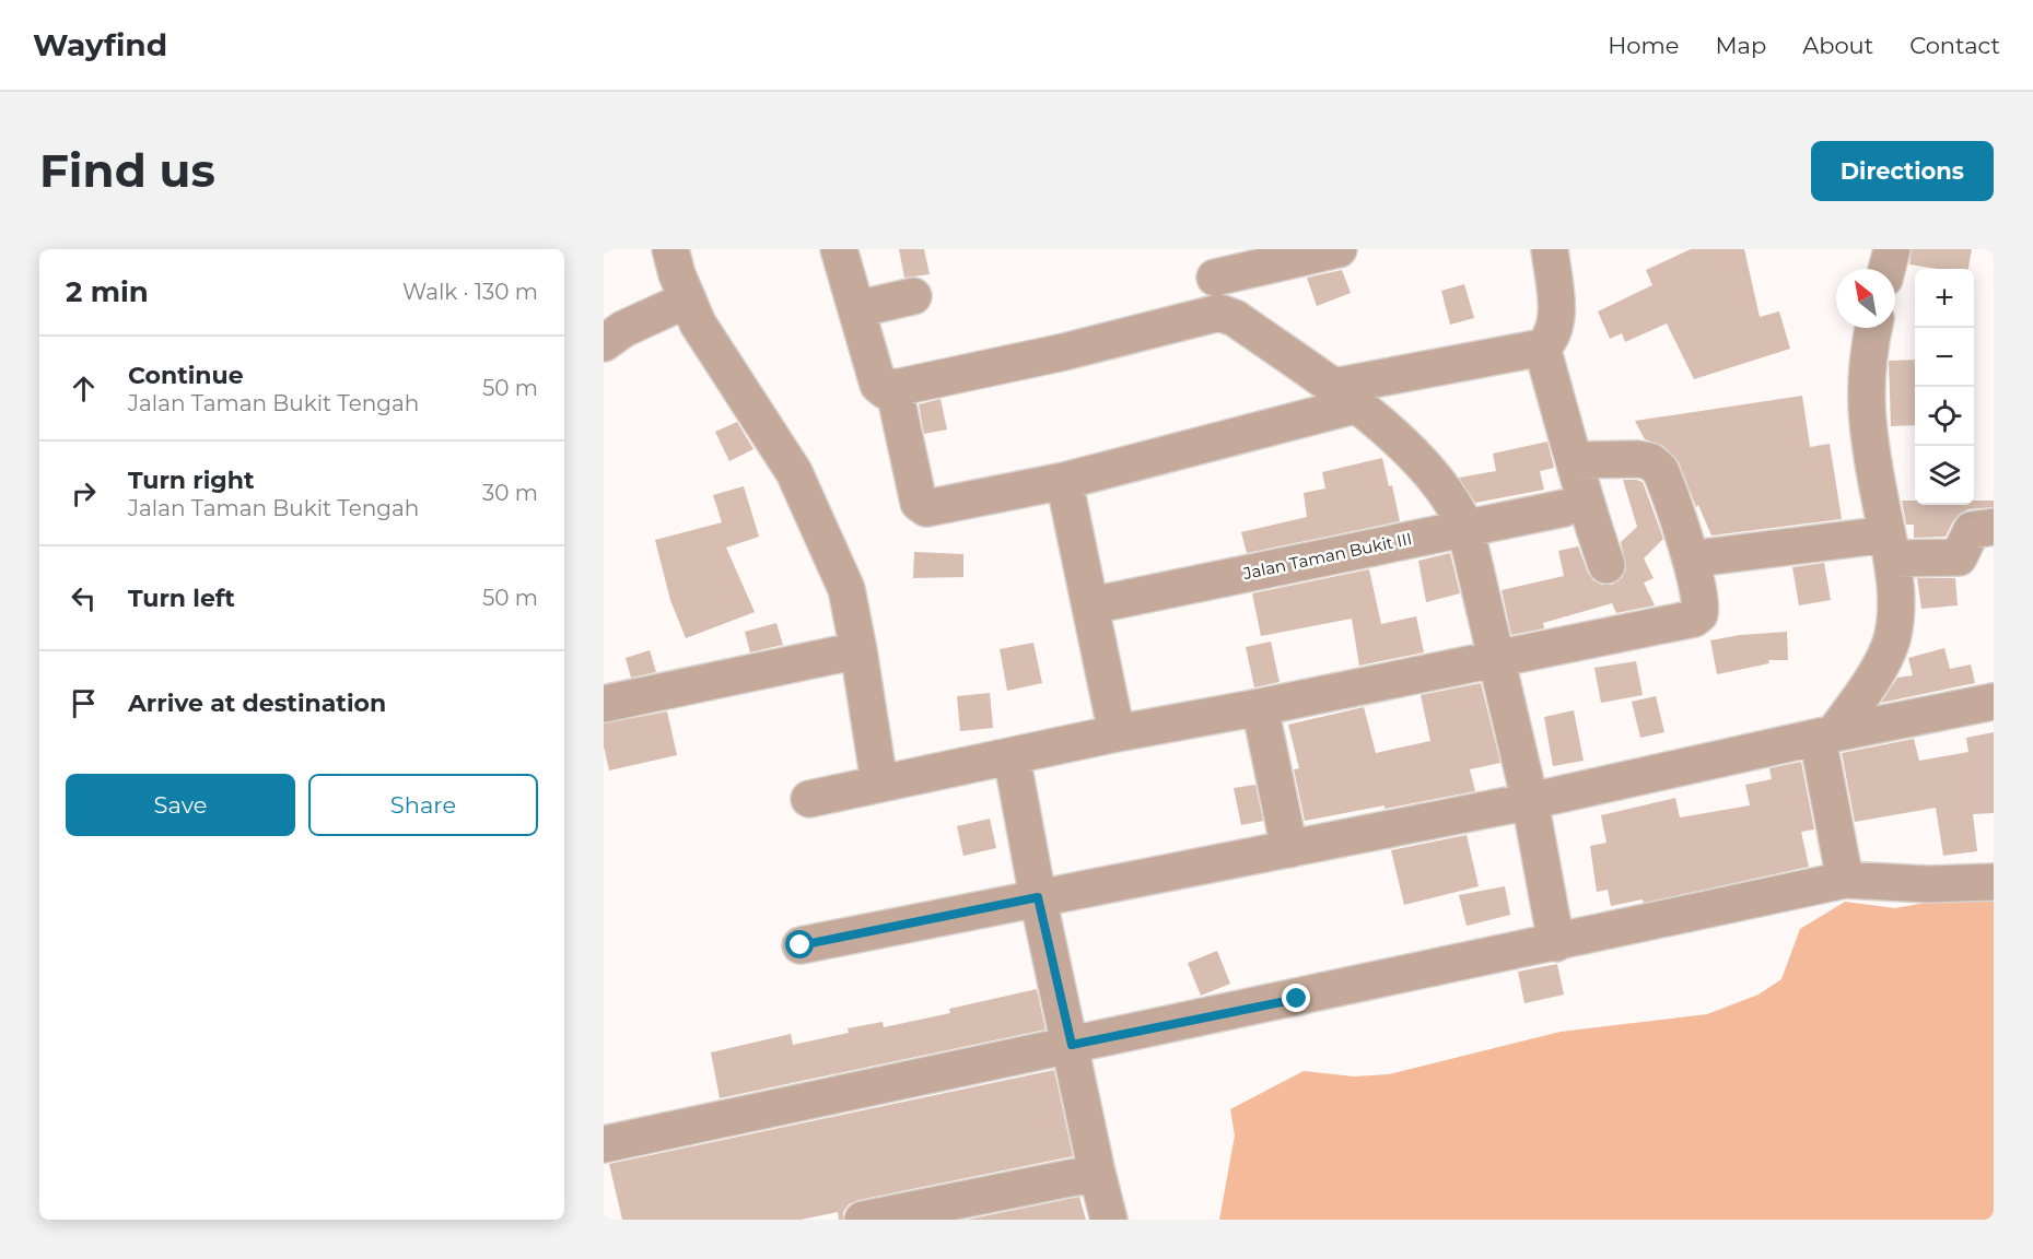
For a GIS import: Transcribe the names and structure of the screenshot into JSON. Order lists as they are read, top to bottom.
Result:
{
  "streets": {
    "street": ["Jalan Taman Bukit III"]
  },
  "north": "top left",
  "page": {
    "header": "Wayfind",
    "nav": [
      "Home",
      "Map",
      "About",
      "Contact"
    ],
    "buttons": [
      "Directions",
      ["Save", "Share"]
    ],
    "title": "Find us",
    "heading": ["2 min", "Walk · 130 m"],
    "map_buttons": ["+", "−"],
    "list": [
      ["Continue", "Jalan Taman Bukit Tengah", "50 m"],
      ["Turn right", "Jalan Taman Bukit Tengah", "30 m"],
      ["Turn left", "50 m"],
      "Arrive at destination"
    ]
  }
}
